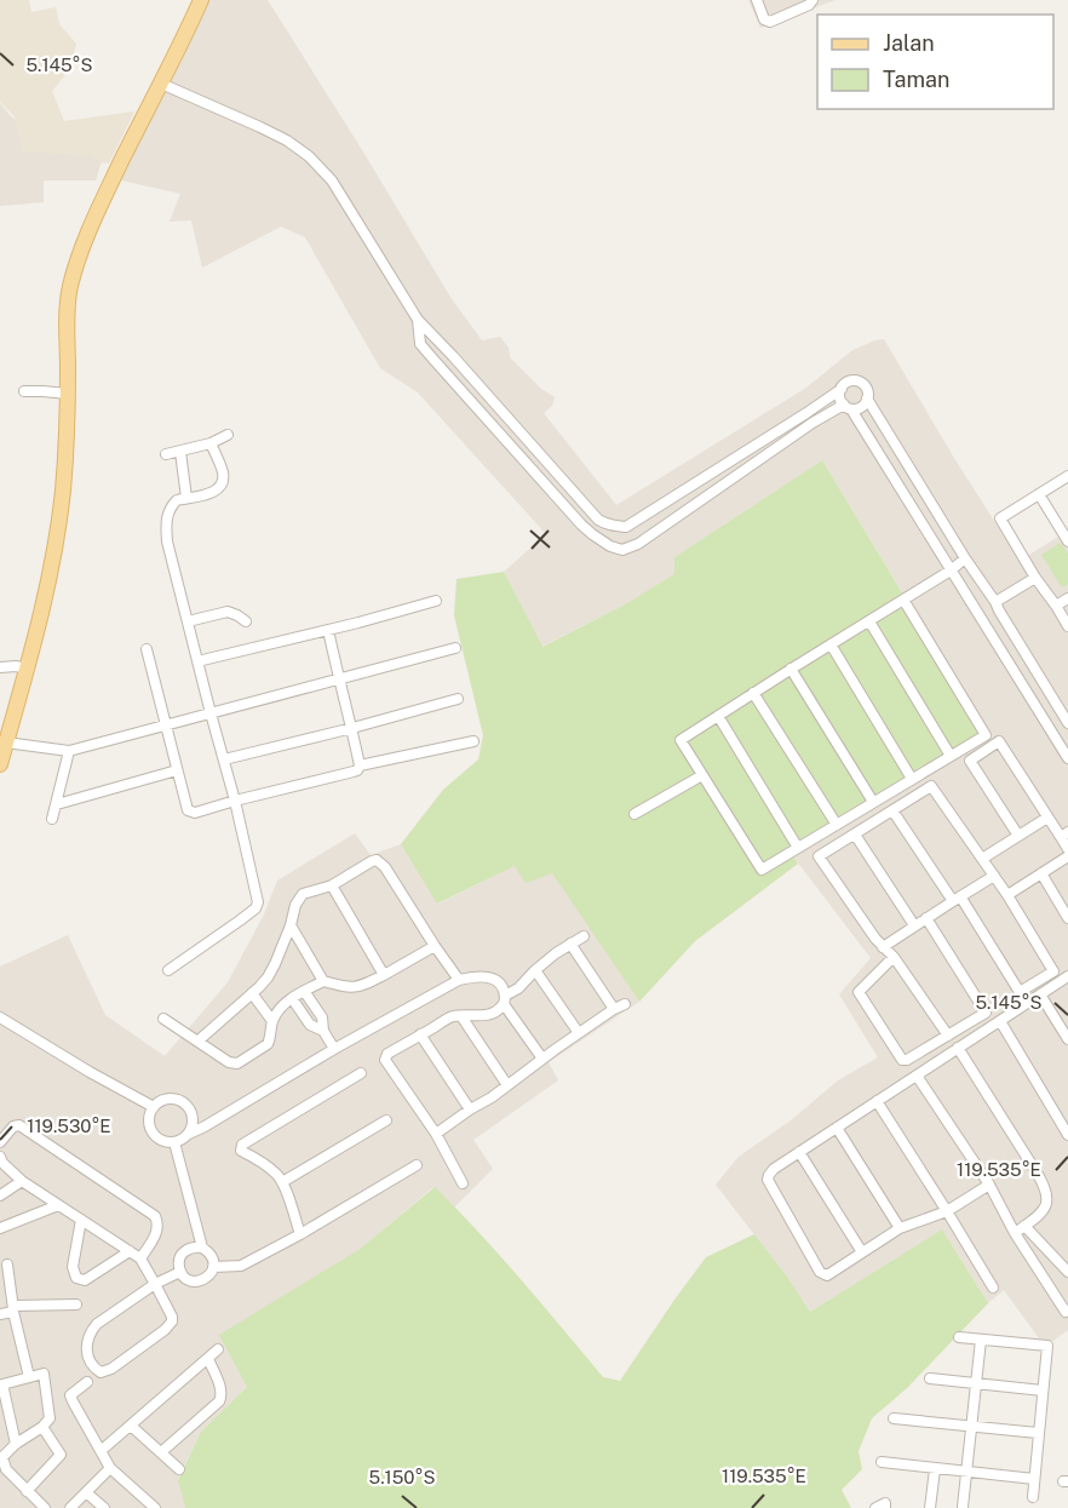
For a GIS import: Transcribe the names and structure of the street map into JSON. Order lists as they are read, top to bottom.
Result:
{
  "legend": ["Jalan", "Taman"],
  "coordinates": [
    "5.145°S",
    "119.530°E",
    "119.535°E",
    "5.150°S"
  ]
}
